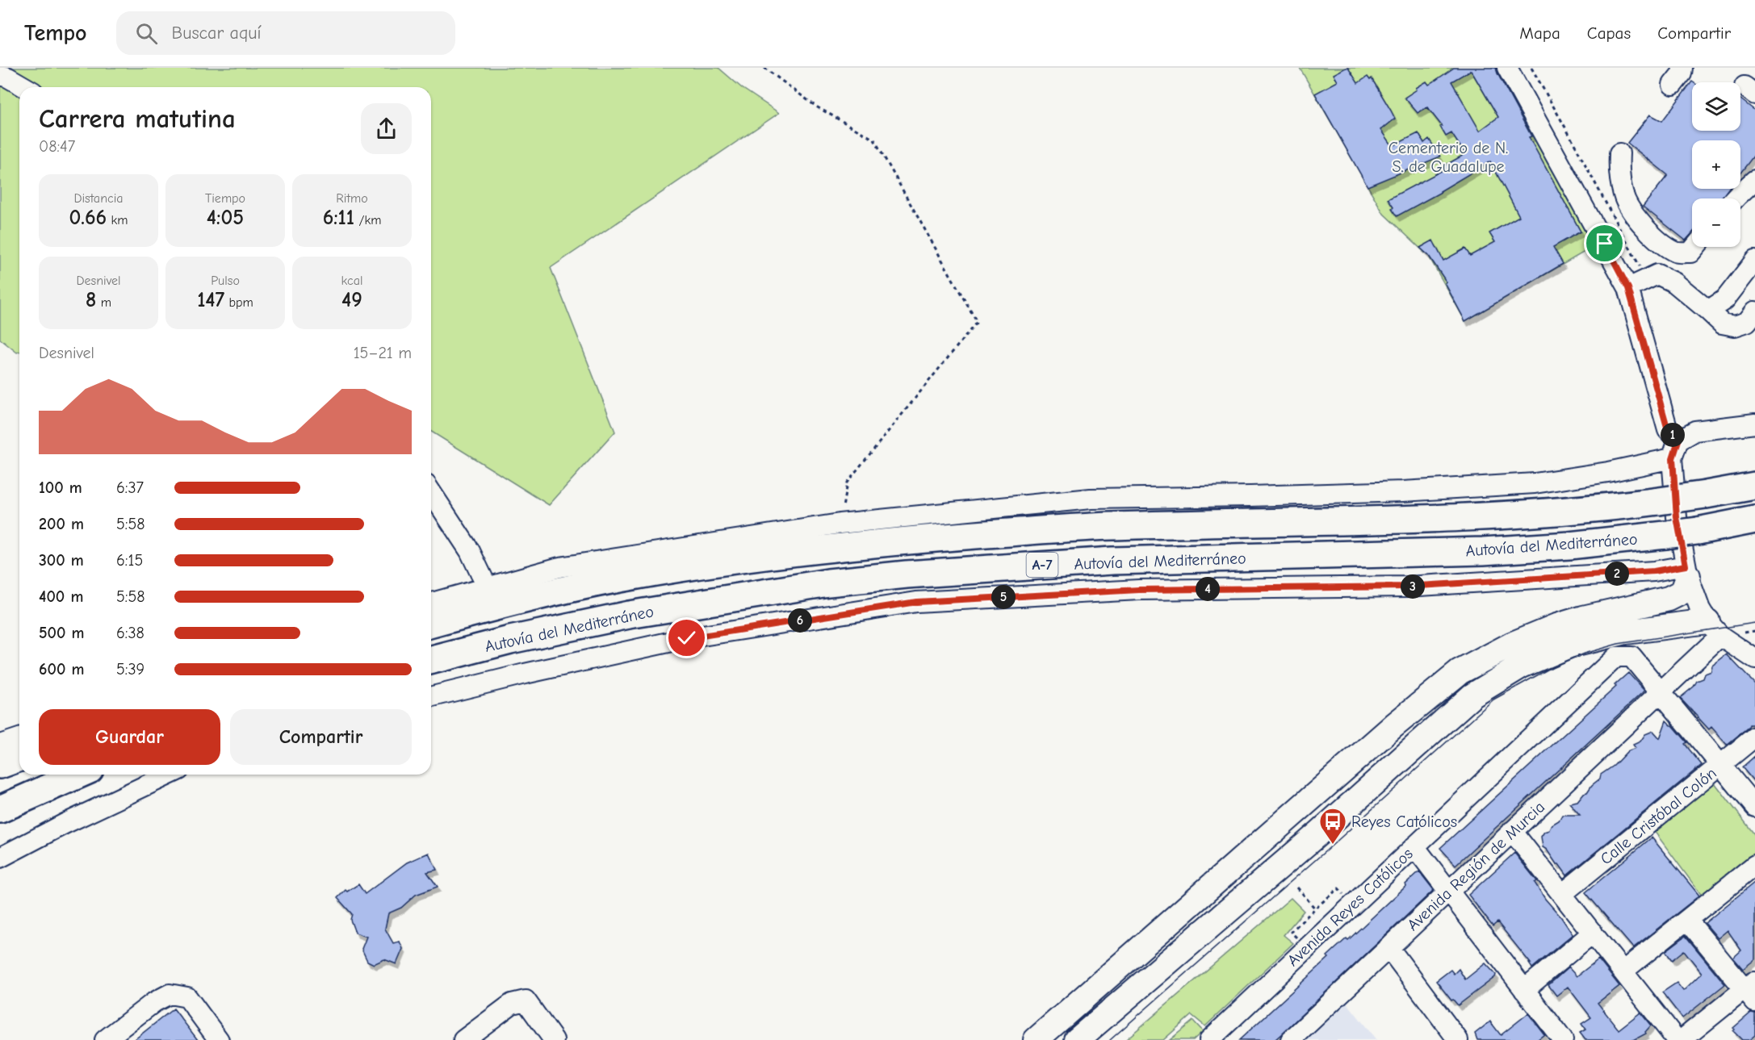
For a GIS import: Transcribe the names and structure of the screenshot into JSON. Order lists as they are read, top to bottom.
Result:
{
  "streets": {
    "highway": ["Autovía del Mediterráneo", "A-7"],
    "street": ["Calle Cristóbal Colón", "Avenida Región de Murcia", "Avenida Reyes Católicos"]
  },
  "crossings": [
    ["Avenida Región de Murcia", "Avenida Reyes Católicos"]
  ],
  "parks": ["Cementerio de N. S. de Guadalupe"],
  "places": {
    "bus stop": ["Reyes Católicos"]
  },
  "page": {
    "header": "Tempo",
    "search": "Buscar aquí",
    "nav": ["Mapa", "Capas", "Compartir"],
    "map_buttons": ["+", "−"],
    "heading": ["Carrera matutina", "08:47"],
    "stats": [
      ["Distancia", "0.66 km"],
      ["Tiempo", "4:05"],
      ["Ritmo", "6:11 /km"],
      ["Desnivel", "8 m"],
      ["Pulso", "147 bpm"],
      ["kcal", "49"]
    ],
    "chart": ["Desnivel", "15–21 m"],
    "pins": [
      "1",
      "2",
      "3",
      "4",
      "5",
      "6"
    ],
    "list": [
      {
        "name": "100 m",
        "note": "6:37"
      },
      {
        "name": "200 m",
        "note": "5:58"
      },
      {
        "name": "300 m",
        "note": "6:15"
      },
      {
        "name": "400 m",
        "note": "5:58"
      },
      {
        "name": "500 m",
        "note": "6:38"
      },
      {
        "name": "600 m",
        "note": "5:39"
      }
    ],
    "buttons": ["Guardar", "Compartir"]
  }
}
